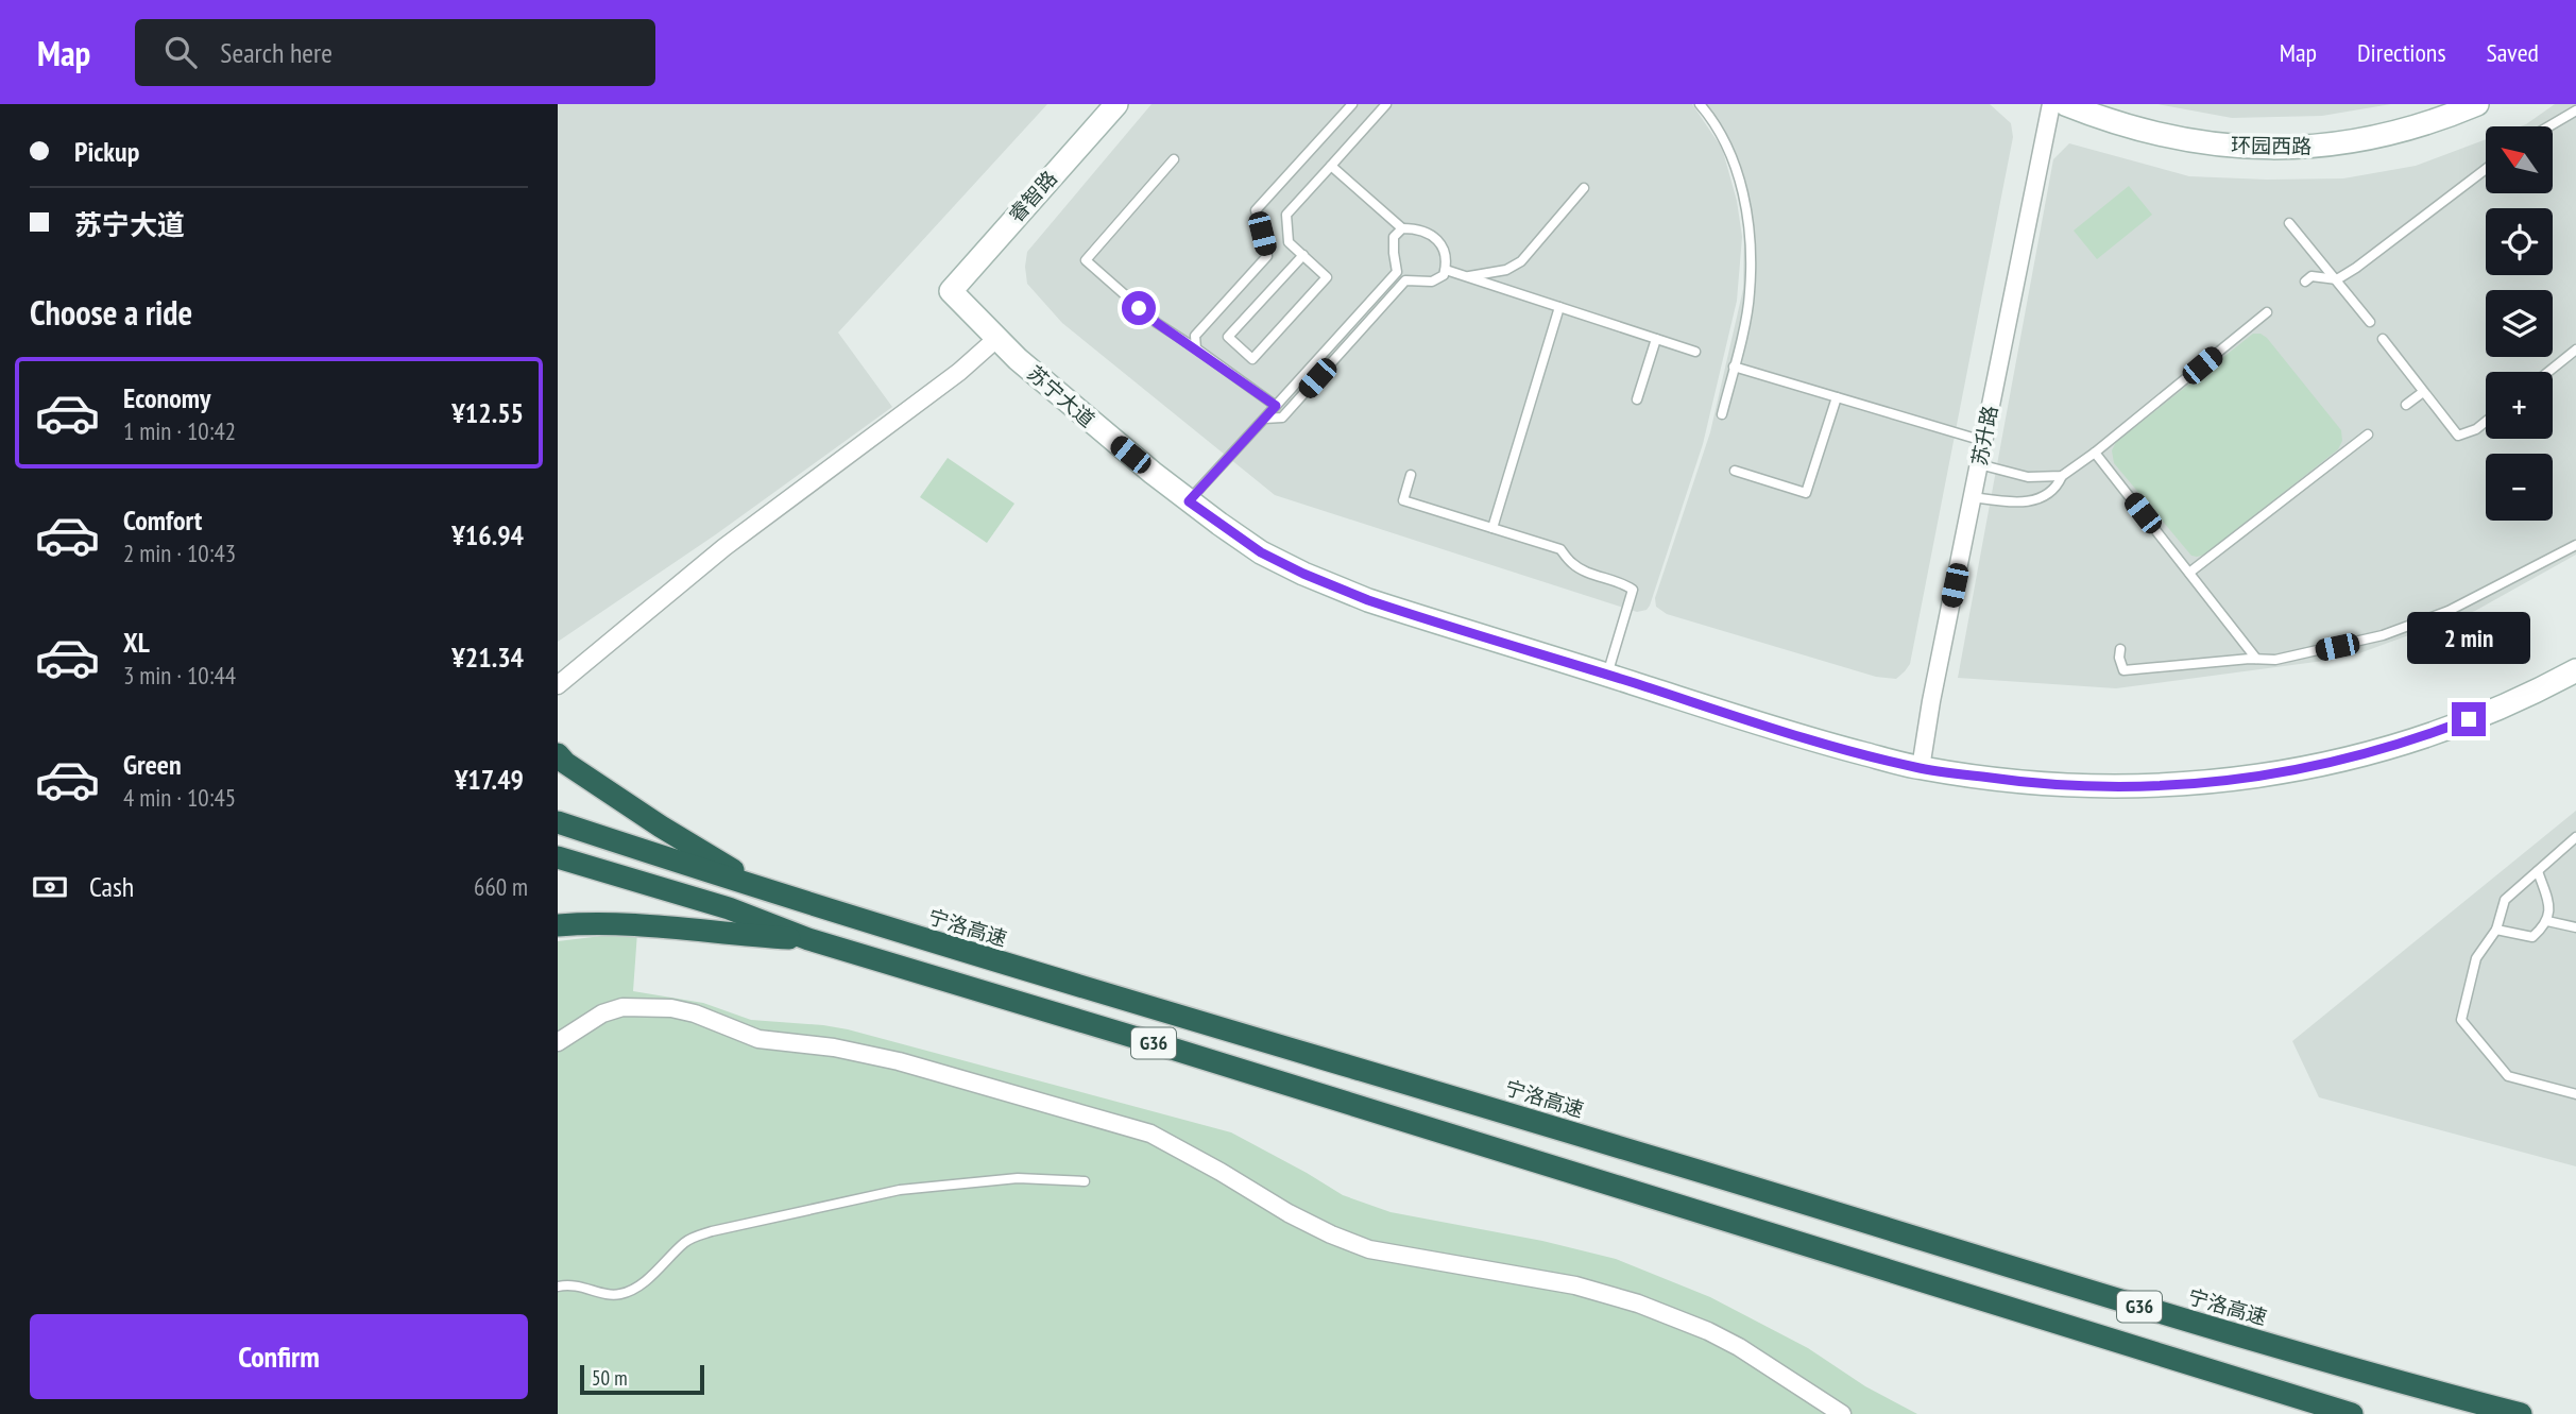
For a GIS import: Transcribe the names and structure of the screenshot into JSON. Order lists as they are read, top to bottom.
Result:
{
  "streets": {
    "highway": ["宁洛高速", "G36"],
    "street": [
      "环园西路",
      "睿智路",
      "苏宁大道",
      "苏升路"
    ]
  },
  "crossings": [
    ["睿智路", "苏宁大道"],
    ["苏宁大道", "苏升路"]
  ],
  "scale_bar": "50 m",
  "north": "top left",
  "page": {
    "header": "Map",
    "search": "Search here",
    "nav": ["Map", "Directions", "Saved"],
    "banner": ["Pickup", "苏宁大道"],
    "map_buttons": ["+", "−"],
    "heading": "Choose a ride",
    "list": [
      {
        "name": "Economy",
        "note": "1 min · 10:42",
        "value": "¥12.55"
      },
      {
        "name": "Comfort",
        "note": "2 min · 10:43",
        "value": "¥16.94"
      },
      {
        "name": "XL",
        "note": "3 min · 10:44",
        "value": "¥21.34"
      },
      {
        "name": "Green",
        "note": "4 min · 10:45",
        "value": "¥17.49"
      }
    ],
    "bubble": "2 min",
    "pay": ["Cash", "660 m"],
    "buttons": "Confirm",
    "scale": "50 m"
  }
}
